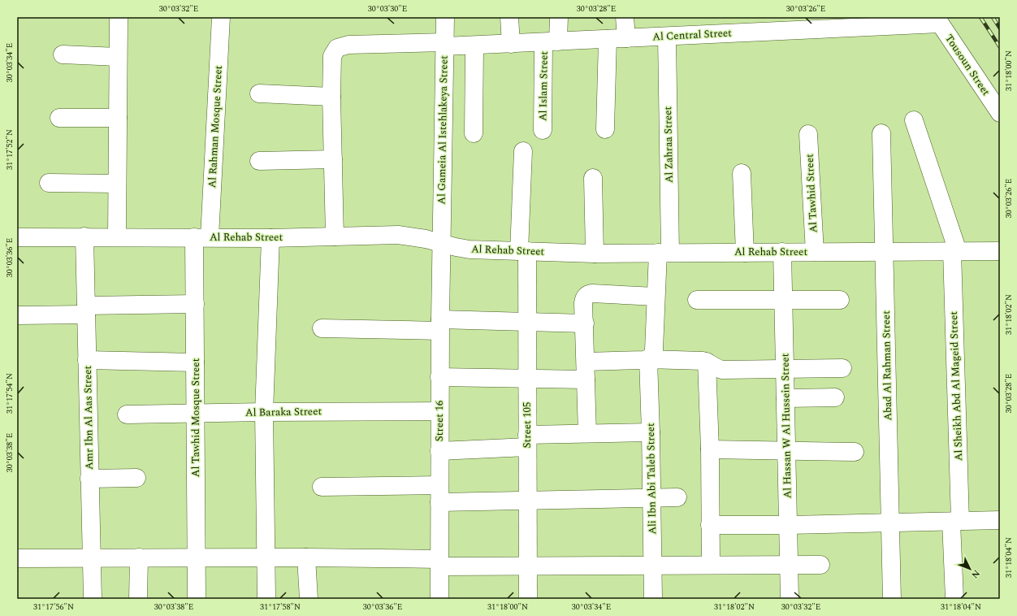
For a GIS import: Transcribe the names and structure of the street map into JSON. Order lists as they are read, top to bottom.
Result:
{
  "streets": {
    "street": [
      "Al Central Street",
      "Tousoun Street",
      "Al Islam Street",
      "Al Rahman Mosque Street",
      "Al Gameia Al Istehlakeya Street",
      "Al Zahraa Street",
      "Al Tawhid Street",
      "Al Rehab Street",
      "Abad Al Rahman Street",
      "Al Sheikh Abd Al Mageid Street",
      "Al Baraka Street",
      "Amr Ibn Al Aas Street",
      "Al Tawhid Mosque Street",
      "Street 16",
      "Street 105",
      "Al Hassan W Al Hussein Street",
      "Ali Ibn Abi Taleb Street"
    ]
  },
  "crossings": [
    ["Al Central Street", "Tousoun Street"],
    ["Al Central Street", "Al Islam Street"],
    ["Al Central Street", "Al Gameia Al Istehlakeya Street"],
    ["Al Central Street", "Al Zahraa Street"],
    ["Al Central Street", "Al Rehab Street"],
    ["Al Rahman Mosque Street", "Al Rehab Street"],
    ["Al Rahman Mosque Street", "Al Tawhid Mosque Street"],
    ["Al Gameia Al Istehlakeya Street", "Al Rehab Street"],
    ["Al Gameia Al Istehlakeya Street", "Street 16"],
    ["Al Zahraa Street", "Al Rehab Street"],
    ["Al Zahraa Street", "Ali Ibn Abi Taleb Street"],
    ["Al Tawhid Street", "Al Rehab Street"],
    ["Al Rehab Street", "Abad Al Rahman Street"],
    ["Al Rehab Street", "Al Sheikh Abd Al Mageid Street"],
    ["Al Rehab Street", "Amr Ibn Al Aas Street"],
    ["Al Rehab Street", "Al Tawhid Mosque Street"],
    ["Al Rehab Street", "Street 16"],
    ["Al Rehab Street", "Street 105"],
    ["Al Rehab Street", "Al Hassan W Al Hussein Street"],
    ["Al Baraka Street", "Al Tawhid Mosque Street"],
    ["Al Baraka Street", "Street 16"]
  ],
  "north": "bottom right",
  "coordinates": [
    "30°03'32\"E",
    "30°03'30\"E",
    "30°03'28\"E",
    "30°03'26\"E",
    "30°03'34\"E",
    "31°18'00\"N",
    "31°17'52\"N",
    "30°03'36\"E",
    "31°18'02\"N",
    "31°17'54\"N",
    "30°03'38\"E",
    "31°18'04\"N",
    "31°17'56\"N",
    "31°17'58\"N"
  ]
}
